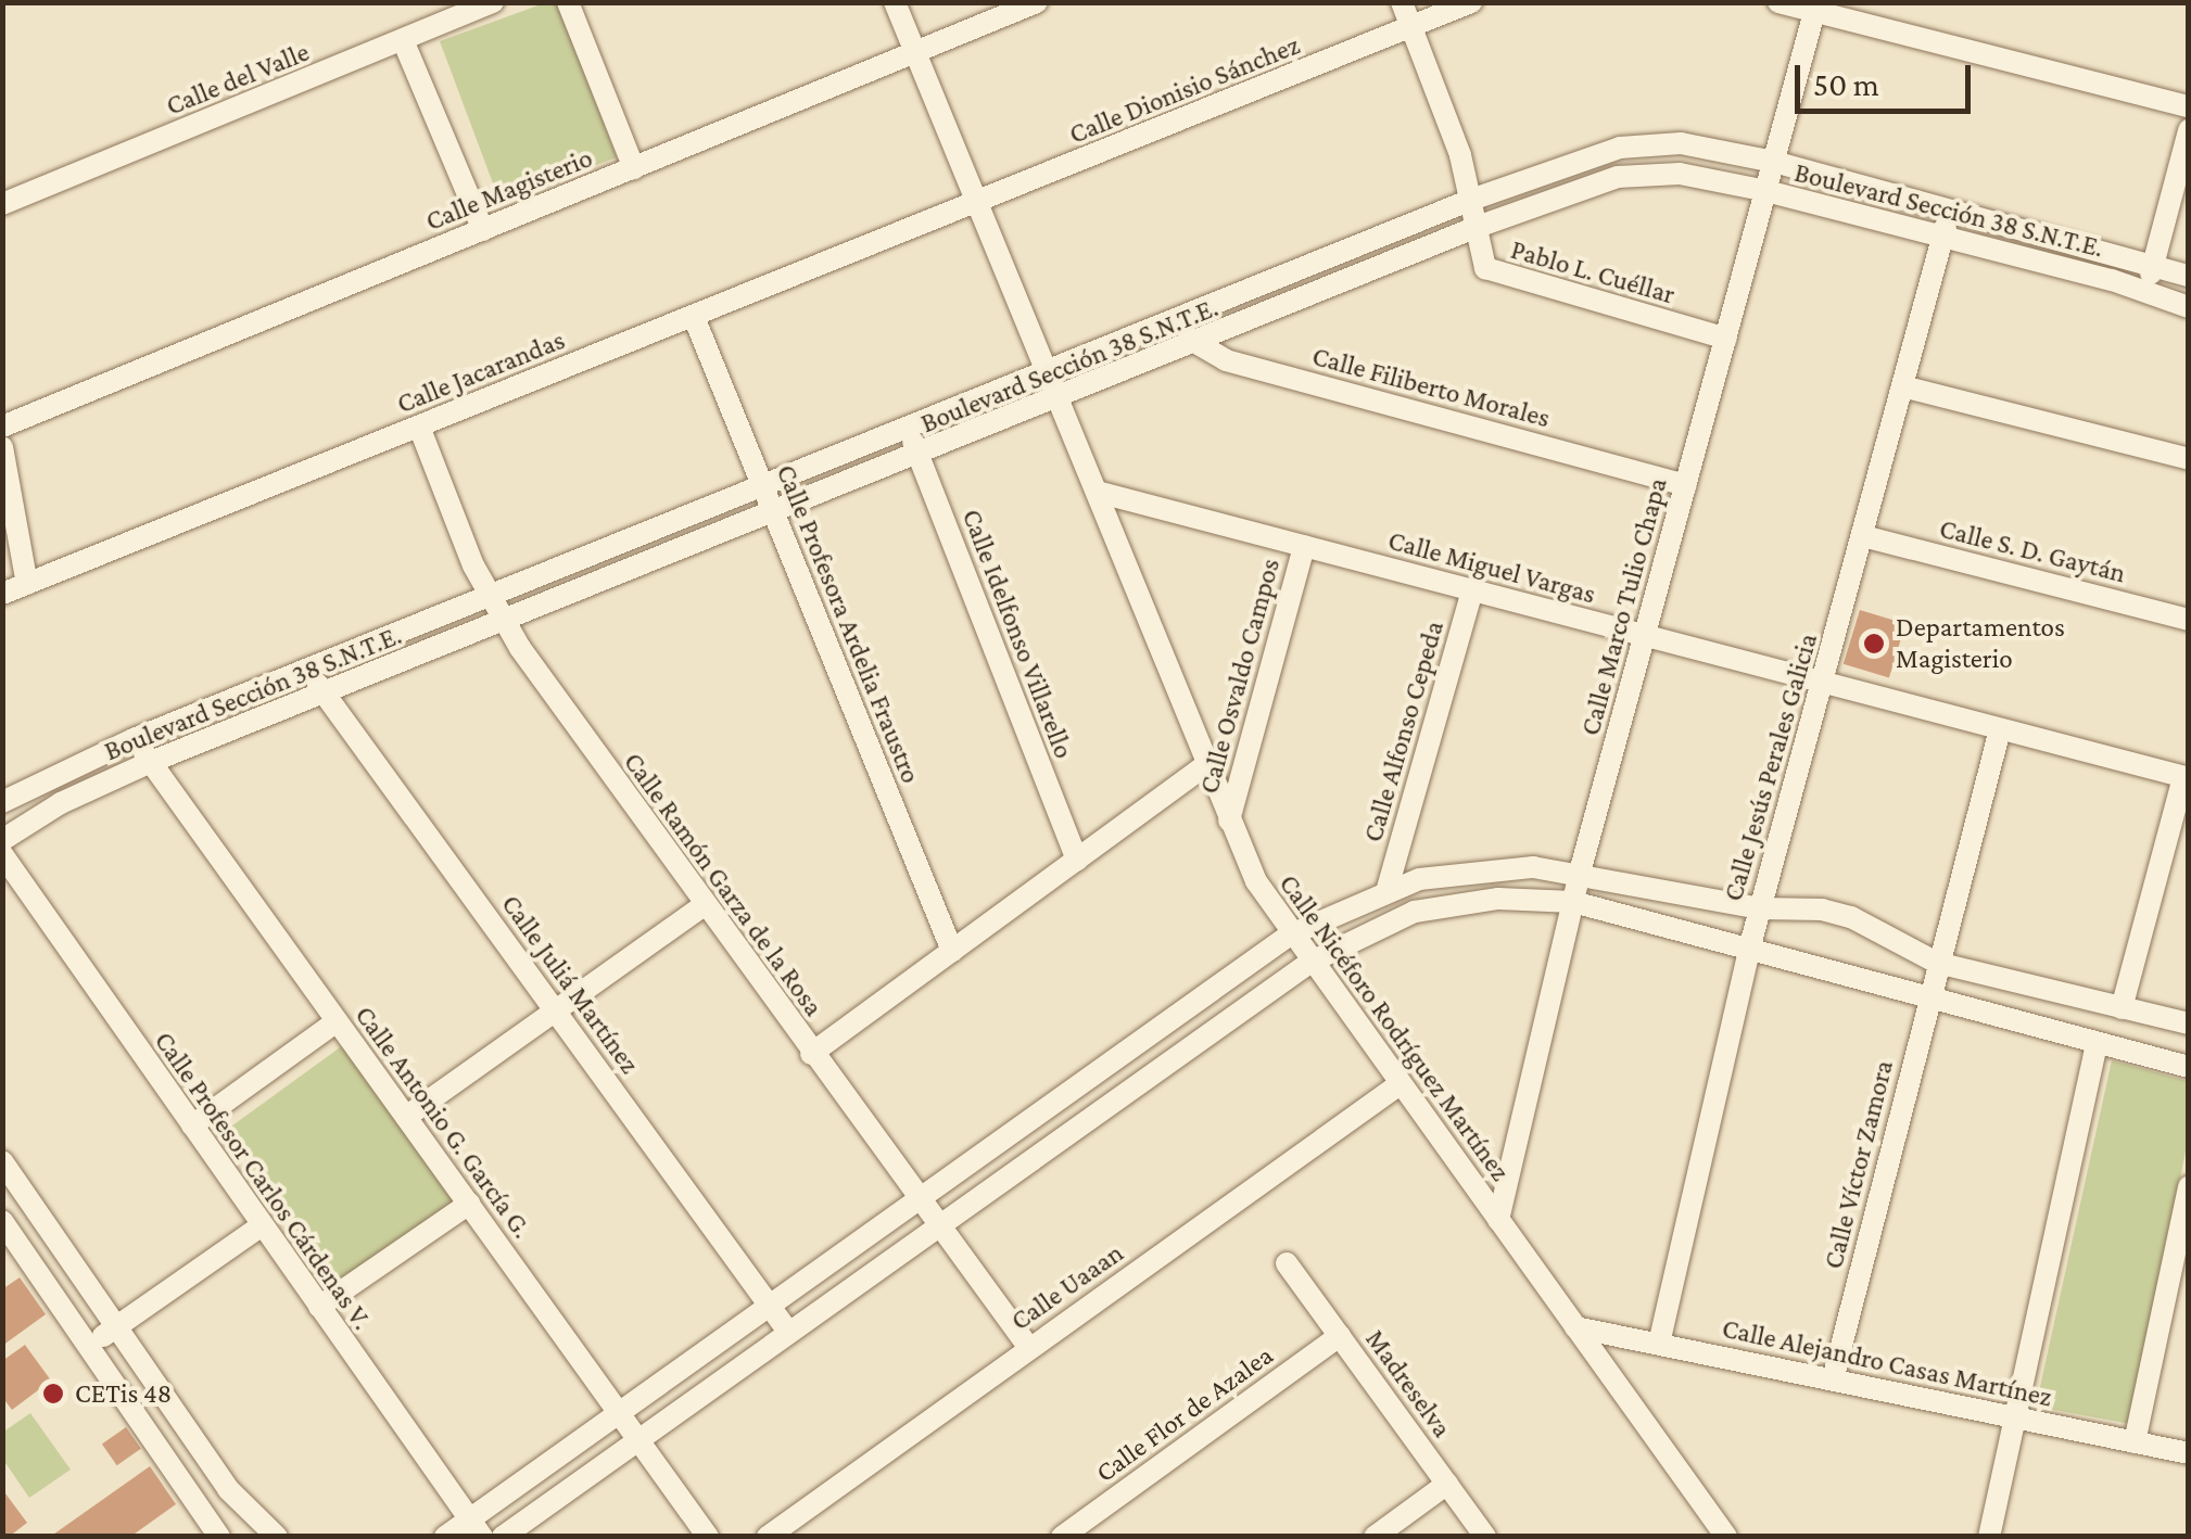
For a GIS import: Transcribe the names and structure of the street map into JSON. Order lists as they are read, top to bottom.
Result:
{
  "streets": {
    "street": [
      "Calle del Valle",
      "Calle Dionisio Sánchez",
      "Calle Magisterio",
      "Boulevard Sección 38 S.N.T.E.",
      "Pablo L. Cuéllar",
      "Calle Jacarandas",
      "Calle Filiberto Morales",
      "Calle S. D. Gaytán",
      "Calle Miguel Vargas",
      "Calle Marco Tulio Chapa",
      "Calle Profesora Ardelia Fraustro",
      "Calle Idelfonso Villarello",
      "Calle Osvaldo Campos",
      "Calle Alfonso Cepeda",
      "Calle Jesús Perales Galicia",
      "Calle Ramón Garza de la Rosa",
      "Calle Juliá Martínez",
      "Calle Nicéforo Rodríguez Martínez",
      "Calle Antonio G. García G.",
      "Calle Víctor Zamora",
      "Calle Profesor Carlos Cárdenas V.",
      "Calle Uaaan",
      "Calle Alejandro Casas Martínez",
      "Madreselva",
      "Calle Flor de Azalea"
    ]
  },
  "crossings": [
    ["Calle Dionisio Sánchez", "Calle Jacarandas"],
    ["Calle Dionisio Sánchez", "Calle Nicéforo Rodríguez Martínez"],
    ["Calle Magisterio", "Calle Nicéforo Rodríguez Martínez"],
    ["Boulevard Sección 38 S.N.T.E.", "Pablo L. Cuéllar"],
    ["Boulevard Sección 38 S.N.T.E.", "Calle Filiberto Morales"],
    ["Boulevard Sección 38 S.N.T.E.", "Calle Marco Tulio Chapa"],
    ["Boulevard Sección 38 S.N.T.E.", "Calle Profesora Ardelia Fraustro"],
    ["Boulevard Sección 38 S.N.T.E.", "Calle Idelfonso Villarello"],
    ["Boulevard Sección 38 S.N.T.E.", "Calle Jesús Perales Galicia"],
    ["Boulevard Sección 38 S.N.T.E.", "Calle Ramón Garza de la Rosa"],
    ["Boulevard Sección 38 S.N.T.E.", "Calle Juliá Martínez"],
    ["Boulevard Sección 38 S.N.T.E.", "Calle Nicéforo Rodríguez Martínez"],
    ["Boulevard Sección 38 S.N.T.E.", "Calle Antonio G. García G."],
    ["Pablo L. Cuéllar", "Calle Marco Tulio Chapa"],
    ["Calle Jacarandas", "Calle Profesora Ardelia Fraustro"],
    ["Calle Jacarandas", "Calle Ramón Garza de la Rosa"],
    ["Calle Jacarandas", "Calle Nicéforo Rodríguez Martínez"],
    ["Calle Filiberto Morales", "Calle Marco Tulio Chapa"],
    ["Calle S. D. Gaytán", "Calle Jesús Perales Galicia"],
    ["Calle Miguel Vargas", "Calle Marco Tulio Chapa"],
    ["Calle Miguel Vargas", "Calle Osvaldo Campos"],
    ["Calle Miguel Vargas", "Calle Alfonso Cepeda"],
    ["Calle Miguel Vargas", "Calle Jesús Perales Galicia"],
    ["Calle Miguel Vargas", "Calle Nicéforo Rodríguez Martínez"],
    ["Calle Miguel Vargas", "Calle Víctor Zamora"],
    ["Calle Marco Tulio Chapa", "Calle Nicéforo Rodríguez Martínez"],
    ["Calle Osvaldo Campos", "Calle Nicéforo Rodríguez Martínez"],
    ["Calle Jesús Perales Galicia", "Calle Alejandro Casas Martínez"],
    ["Calle Ramón Garza de la Rosa", "Calle Uaaan"],
    ["Calle Nicéforo Rodríguez Martínez", "Calle Uaaan"],
    ["Calle Nicéforo Rodríguez Martínez", "Calle Alejandro Casas Martínez"],
    ["Calle Víctor Zamora", "Calle Alejandro Casas Martínez"],
    ["Madreselva", "Calle Flor de Azalea"]
  ],
  "places": ["Departamentos Magisterio", "CETis 48"],
  "scale_bar": "50 m"
}
